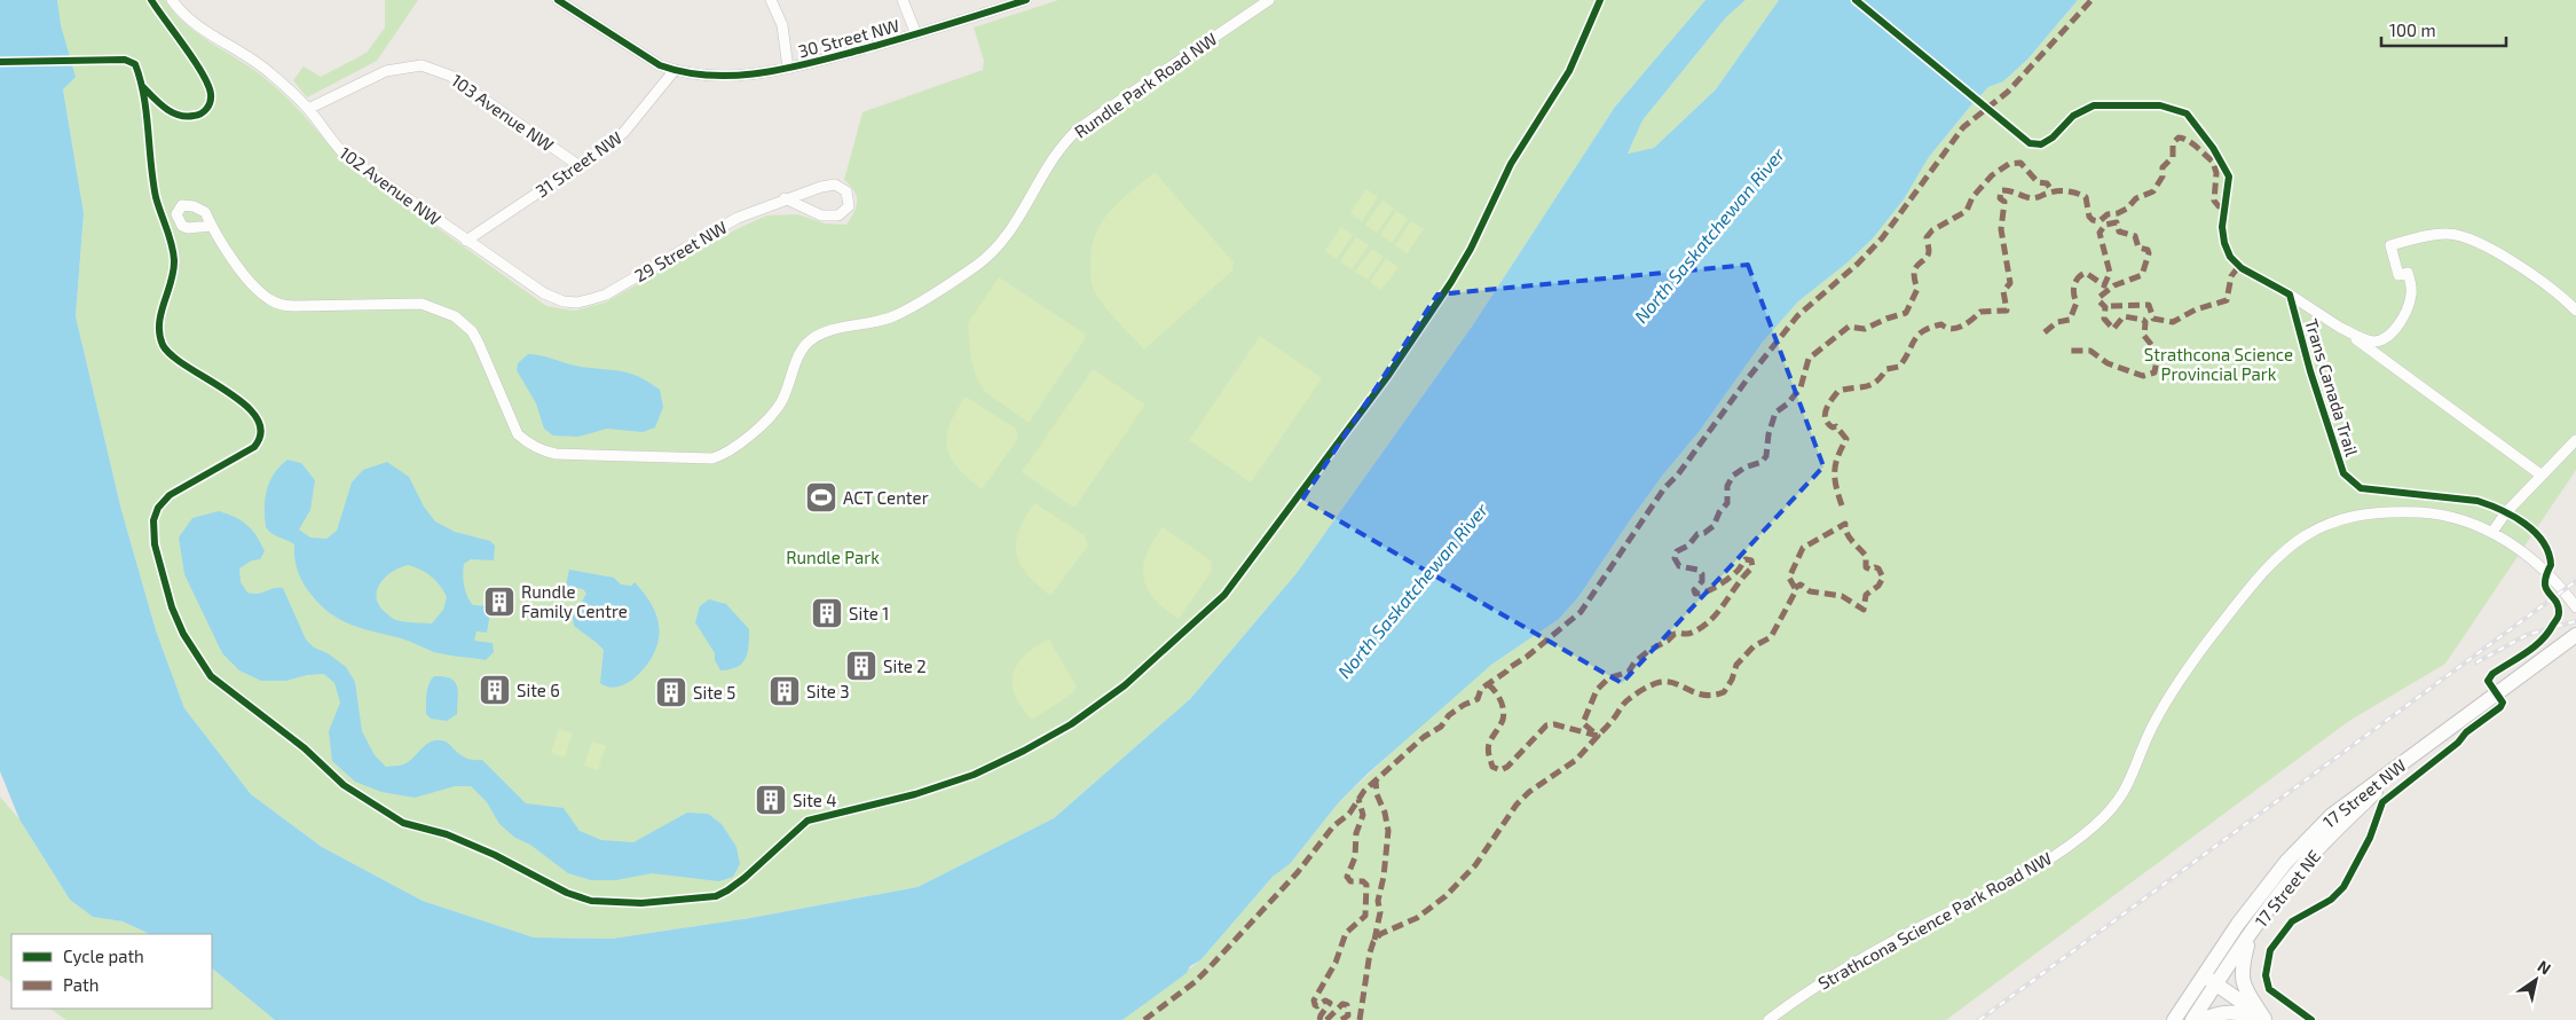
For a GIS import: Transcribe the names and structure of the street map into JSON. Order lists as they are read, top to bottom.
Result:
{
  "streets": {
    "main road": ["17 Street NW", "17 Street NE"],
    "street": [
      "30 Street NW",
      "Rundle Park Road NW",
      "103 Avenue NW",
      "31 Street NW",
      "102 Avenue NW",
      "29 Street NW",
      "Strathcona Science Park Road NW"
    ],
    "cycle path": ["Trans Canada Trail"]
  },
  "crossings": [
    ["30 Street NW", "31 Street NW"],
    ["103 Avenue NW", "31 Street NW"],
    ["103 Avenue NW", "102 Avenue NW"],
    ["31 Street NW", "102 Avenue NW"],
    ["102 Avenue NW", "29 Street NW"],
    ["17 Street NW", "17 Street NE"]
  ],
  "water": ["North Saskatchewan River"],
  "parks": ["Strathcona Science Provincial Park", "Rundle Park"],
  "places": {
    "sports": ["ACT Center"],
    "building": [
      "Rundle Family Centre",
      "Site 1",
      "Site 2",
      "Site 6",
      "Site 3",
      "Site 5",
      "Site 4"
    ]
  },
  "legend": ["Cycle path", "Path"],
  "scale_bar": "100 m",
  "north": "top right"
}
